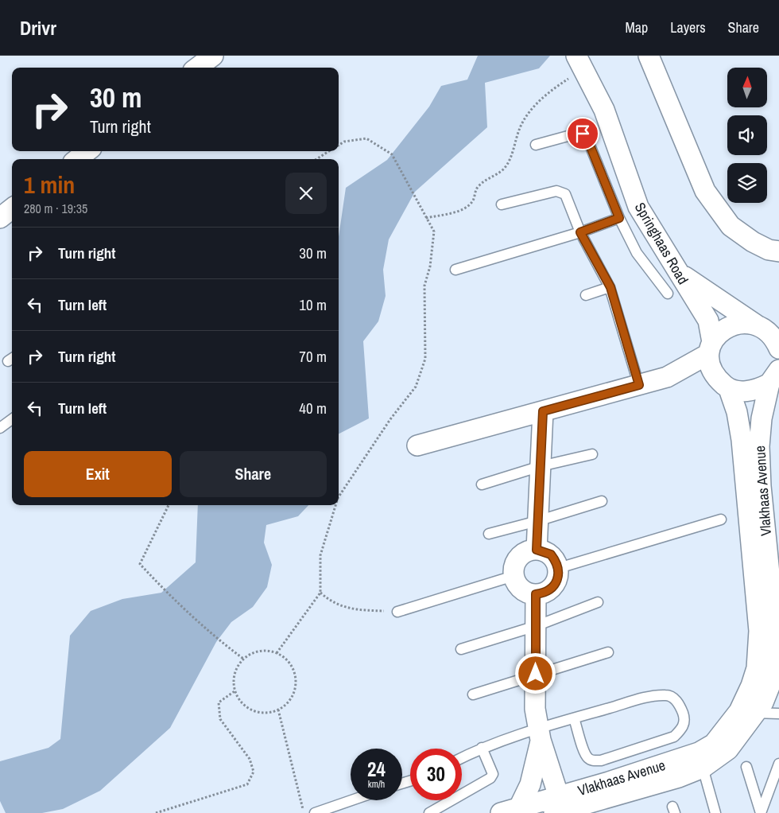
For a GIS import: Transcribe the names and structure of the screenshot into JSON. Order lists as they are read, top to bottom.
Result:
{
  "streets": {
    "street": ["Springhaas Road", "Vlakhaas Avenue"]
  },
  "crossings": [
    ["Springhaas Road", "Vlakhaas Avenue"]
  ],
  "north": "top",
  "page": {
    "header": "Drivr",
    "nav": ["Map", "Layers", "Share"],
    "turn": ["30 m", "Turn right"],
    "heading": ["1 min", "280 m · 19:35"],
    "list": [
      {
        "name": "Turn right",
        "value": "30 m"
      },
      {
        "name": "Turn left",
        "value": "10 m"
      },
      {
        "name": "Turn right",
        "value": "70 m"
      },
      {
        "name": "Turn left",
        "value": "40 m"
      }
    ],
    "buttons": ["Exit", "Share"],
    "speed": "24 km/h",
    "limit": "30"
  }
}
